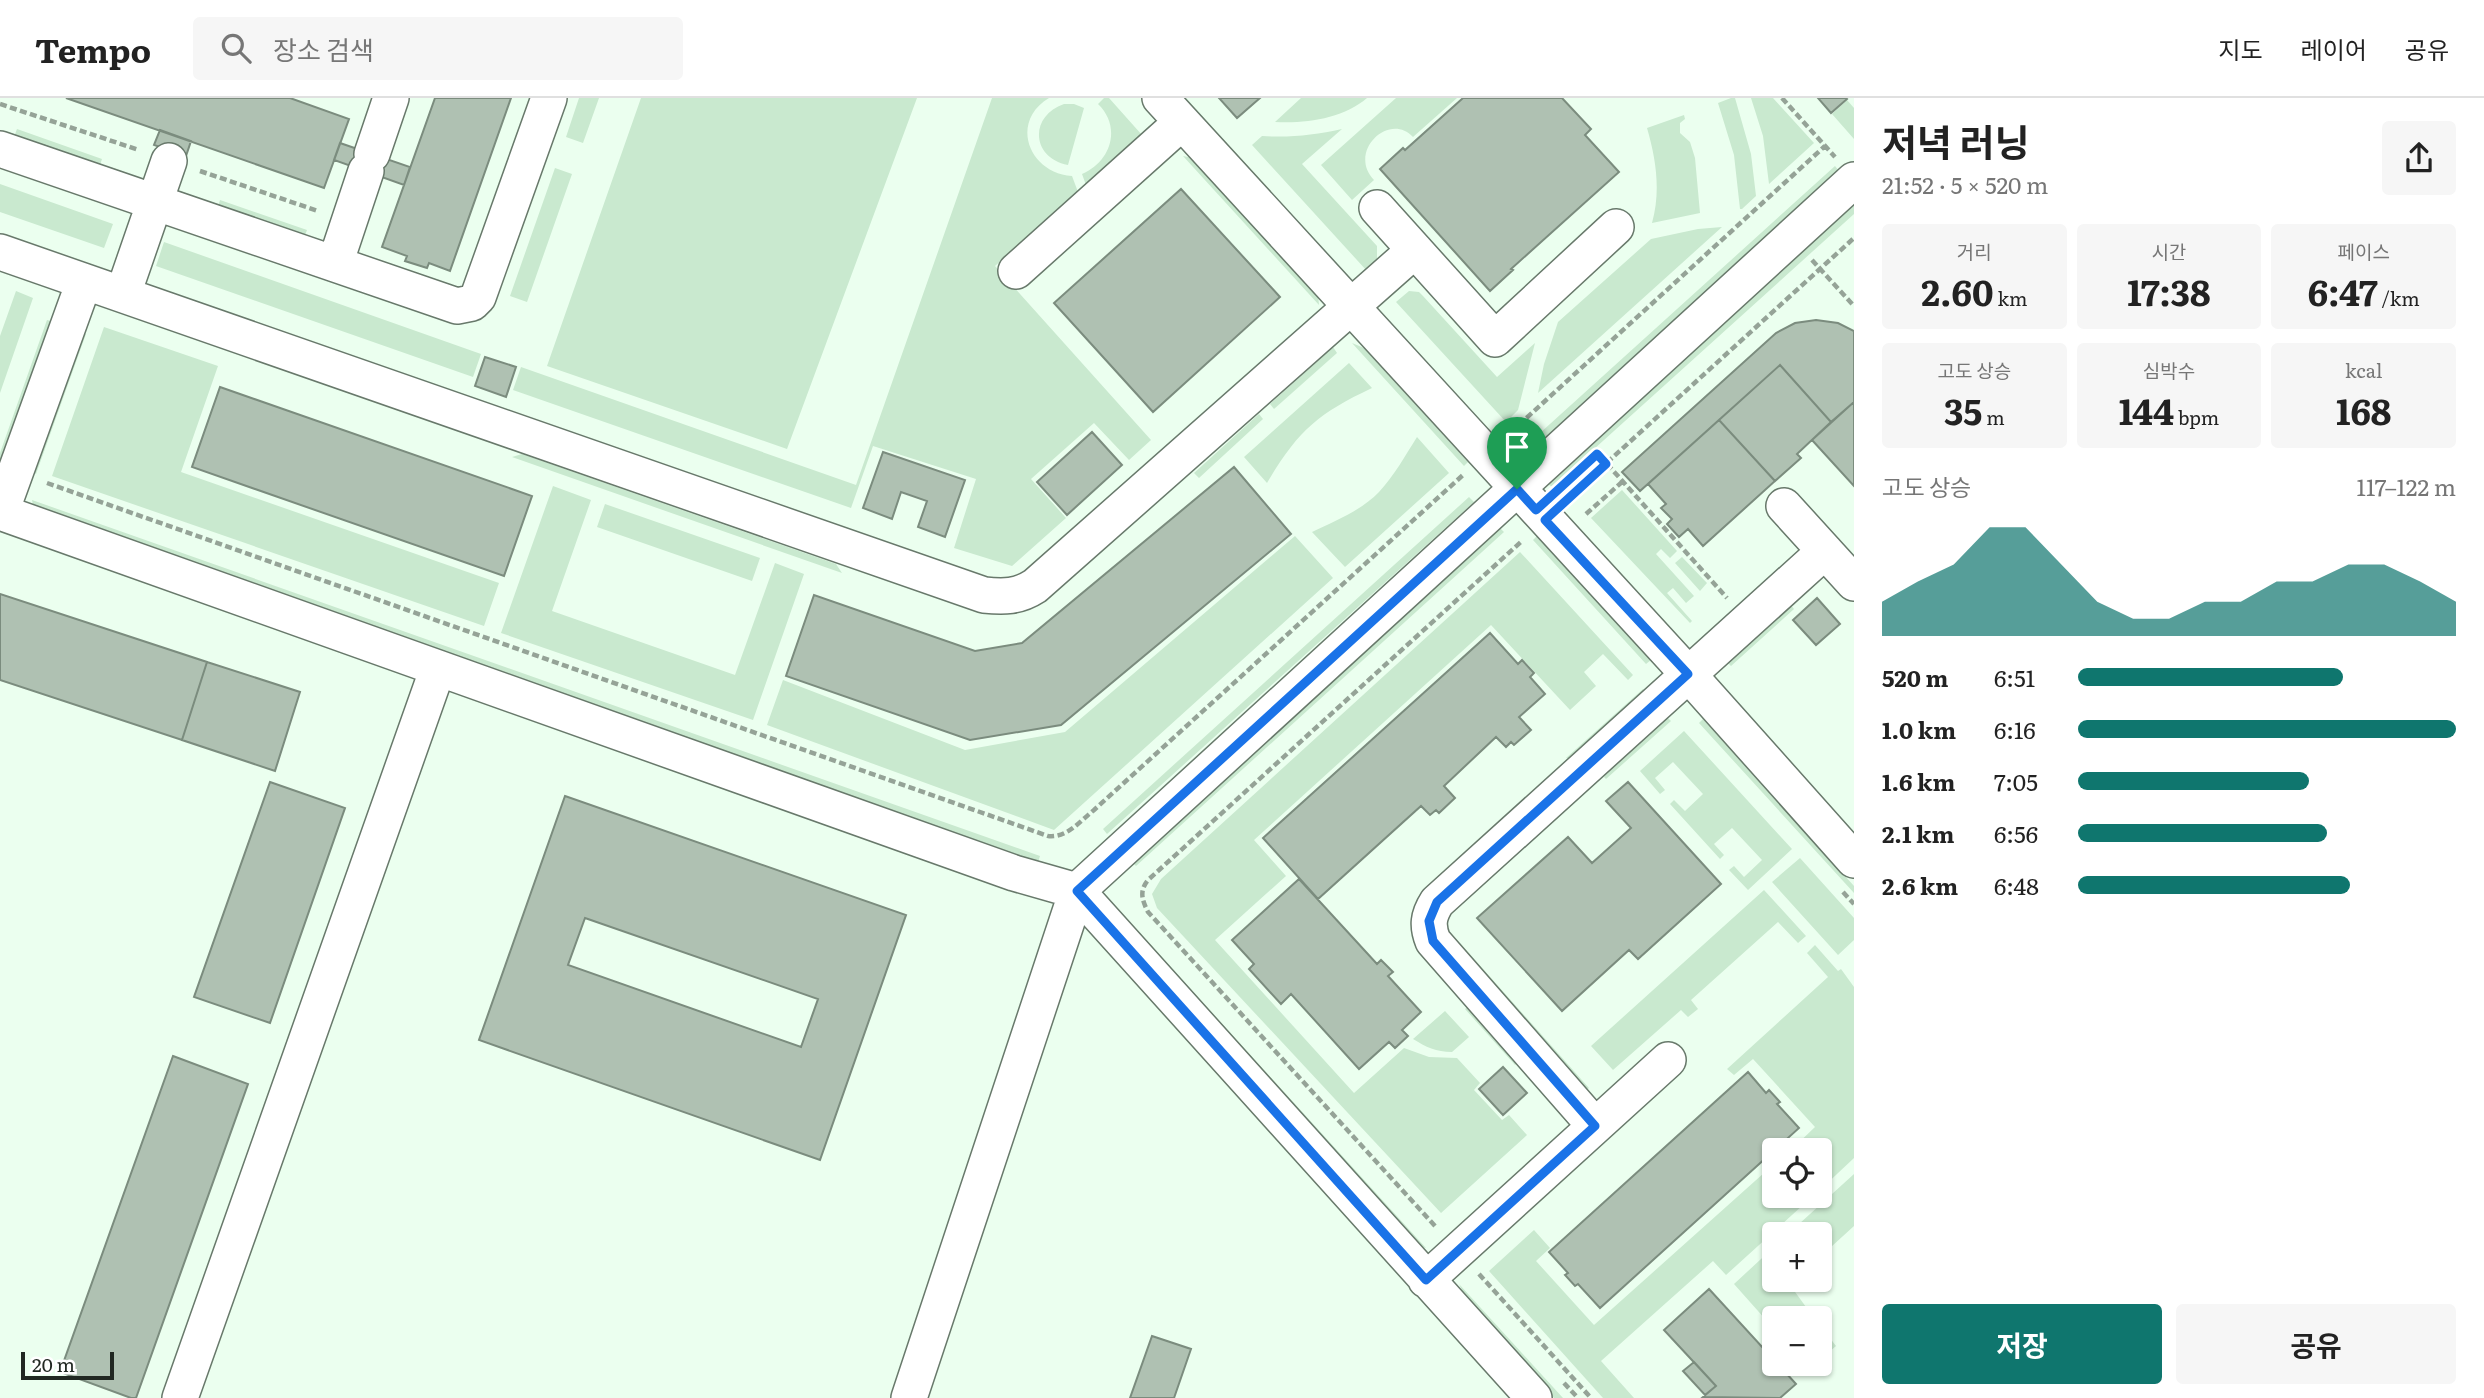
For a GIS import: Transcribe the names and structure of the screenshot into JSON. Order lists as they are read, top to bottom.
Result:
{
  "scale_bar": "20 m",
  "page": {
    "header": "Tempo",
    "search": "장소 검색",
    "nav": ["지도", "레이어", "공유"],
    "heading": ["저녁 러닝", "21:52 · 5 × 520 m"],
    "stats": [
      ["거리", "2.60 km"],
      ["시간", "17:38"],
      ["페이스", "6:47 /km"],
      ["고도 상승", "35 m"],
      ["심박수", "144 bpm"],
      ["kcal", "168"]
    ],
    "chart": ["고도 상승", "117–122 m"],
    "list": [
      {
        "name": "520 m",
        "note": "6:51"
      },
      {
        "name": "1.0 km",
        "note": "6:16"
      },
      {
        "name": "1.6 km",
        "note": "7:05"
      },
      {
        "name": "2.1 km",
        "note": "6:56"
      },
      {
        "name": "2.6 km",
        "note": "6:48"
      }
    ],
    "map_buttons": ["+", "−"],
    "buttons": ["저장", "공유"],
    "scale": "20 m"
  }
}
